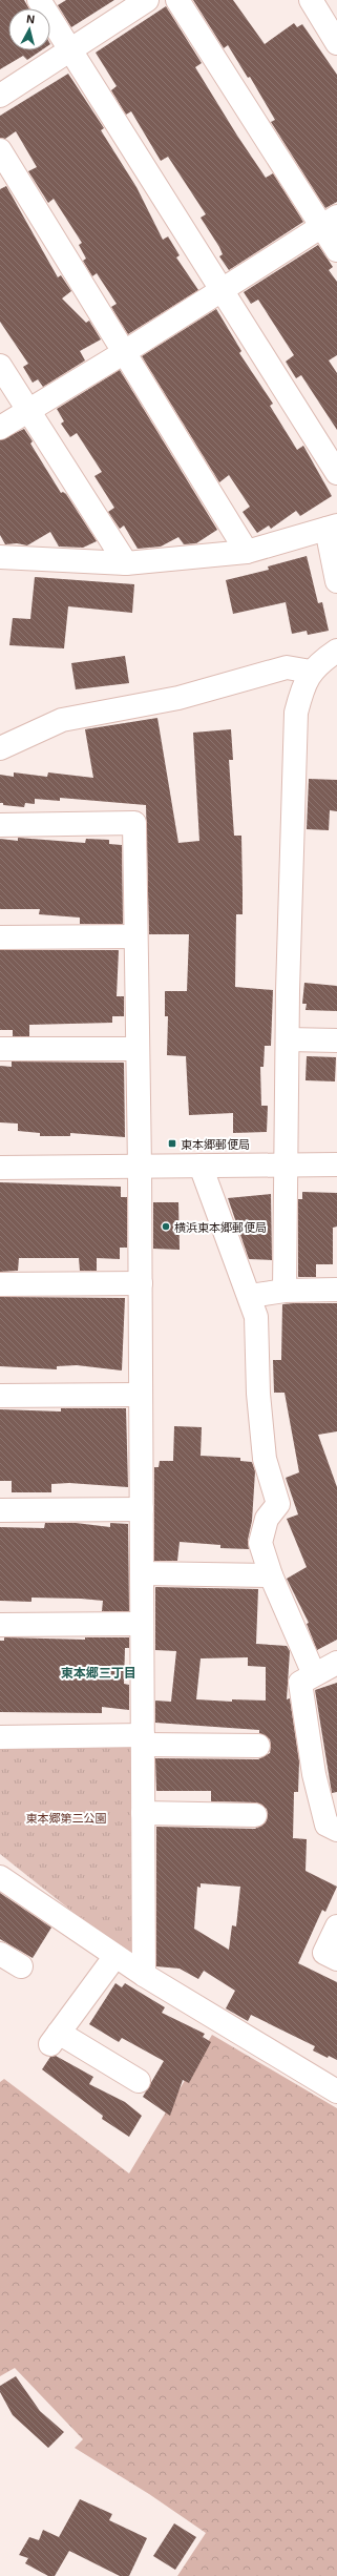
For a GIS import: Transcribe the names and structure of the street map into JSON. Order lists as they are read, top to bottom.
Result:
{
  "districts": ["東本郷三丁目"],
  "parks": ["東本郷第二公園"],
  "places": {
    "transit": ["東本郷郵便局"],
    "other": ["横浜東本郷郵便局"]
  },
  "north": "top"
}
